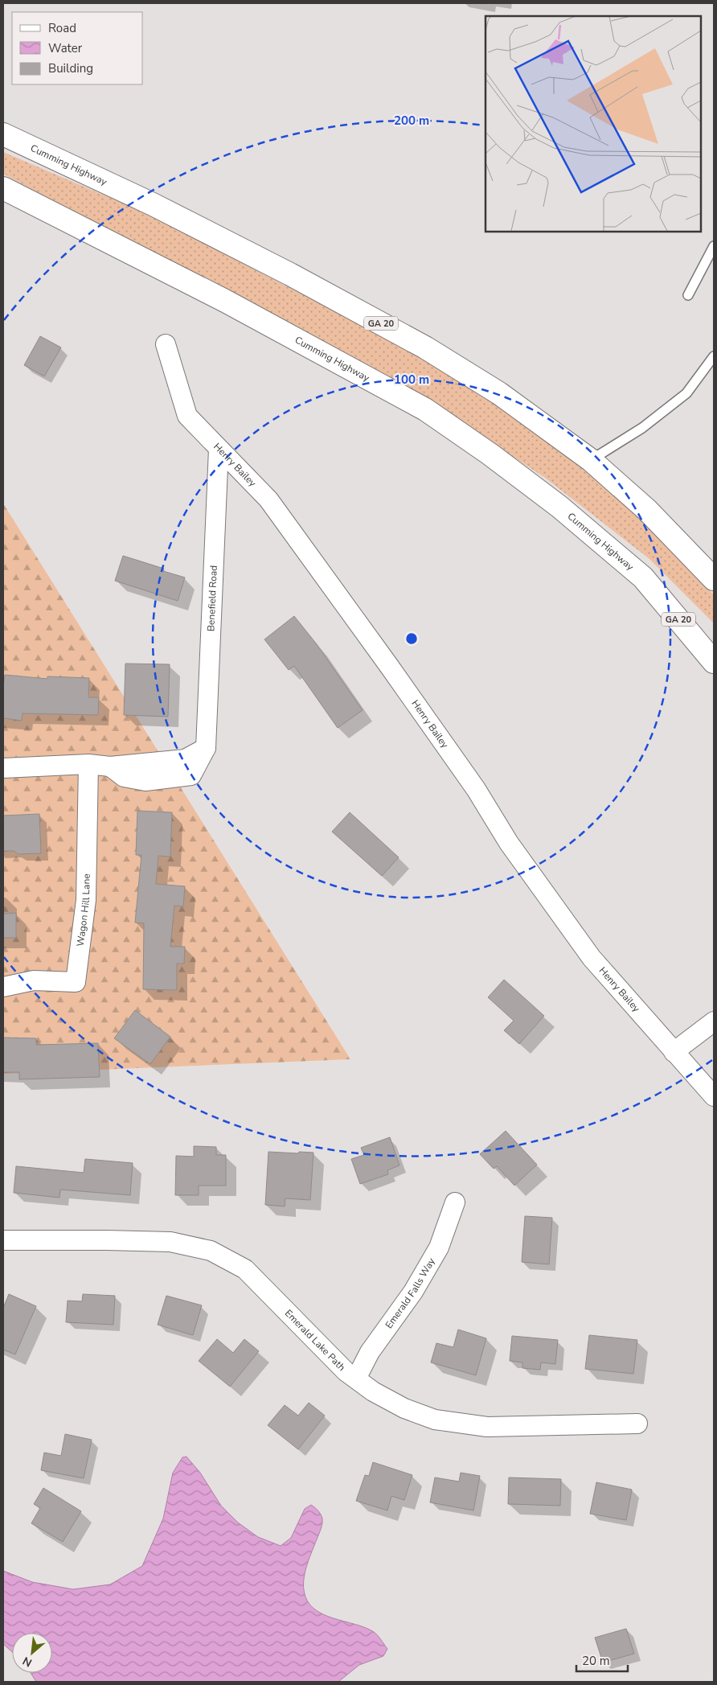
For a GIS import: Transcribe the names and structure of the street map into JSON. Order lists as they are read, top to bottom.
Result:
{
  "streets": {
    "highway": ["Cumming Highway", "GA 20"],
    "street": [
      "Henry Bailey",
      "Benefield Road",
      "Wagon Hill Lane",
      "Emerald Falls Way",
      "Emerald Lake Path"
    ]
  },
  "crossings": [
    ["Henry Bailey", "Benefield Road"],
    ["Benefield Road", "Wagon Hill Lane"],
    ["Emerald Falls Way", "Emerald Lake Path"]
  ],
  "legend": ["Road", "Water", "Building"],
  "scale_bar": "20 m",
  "north": "bottom left",
  "rings": ["200 m", "100 m"]
}
